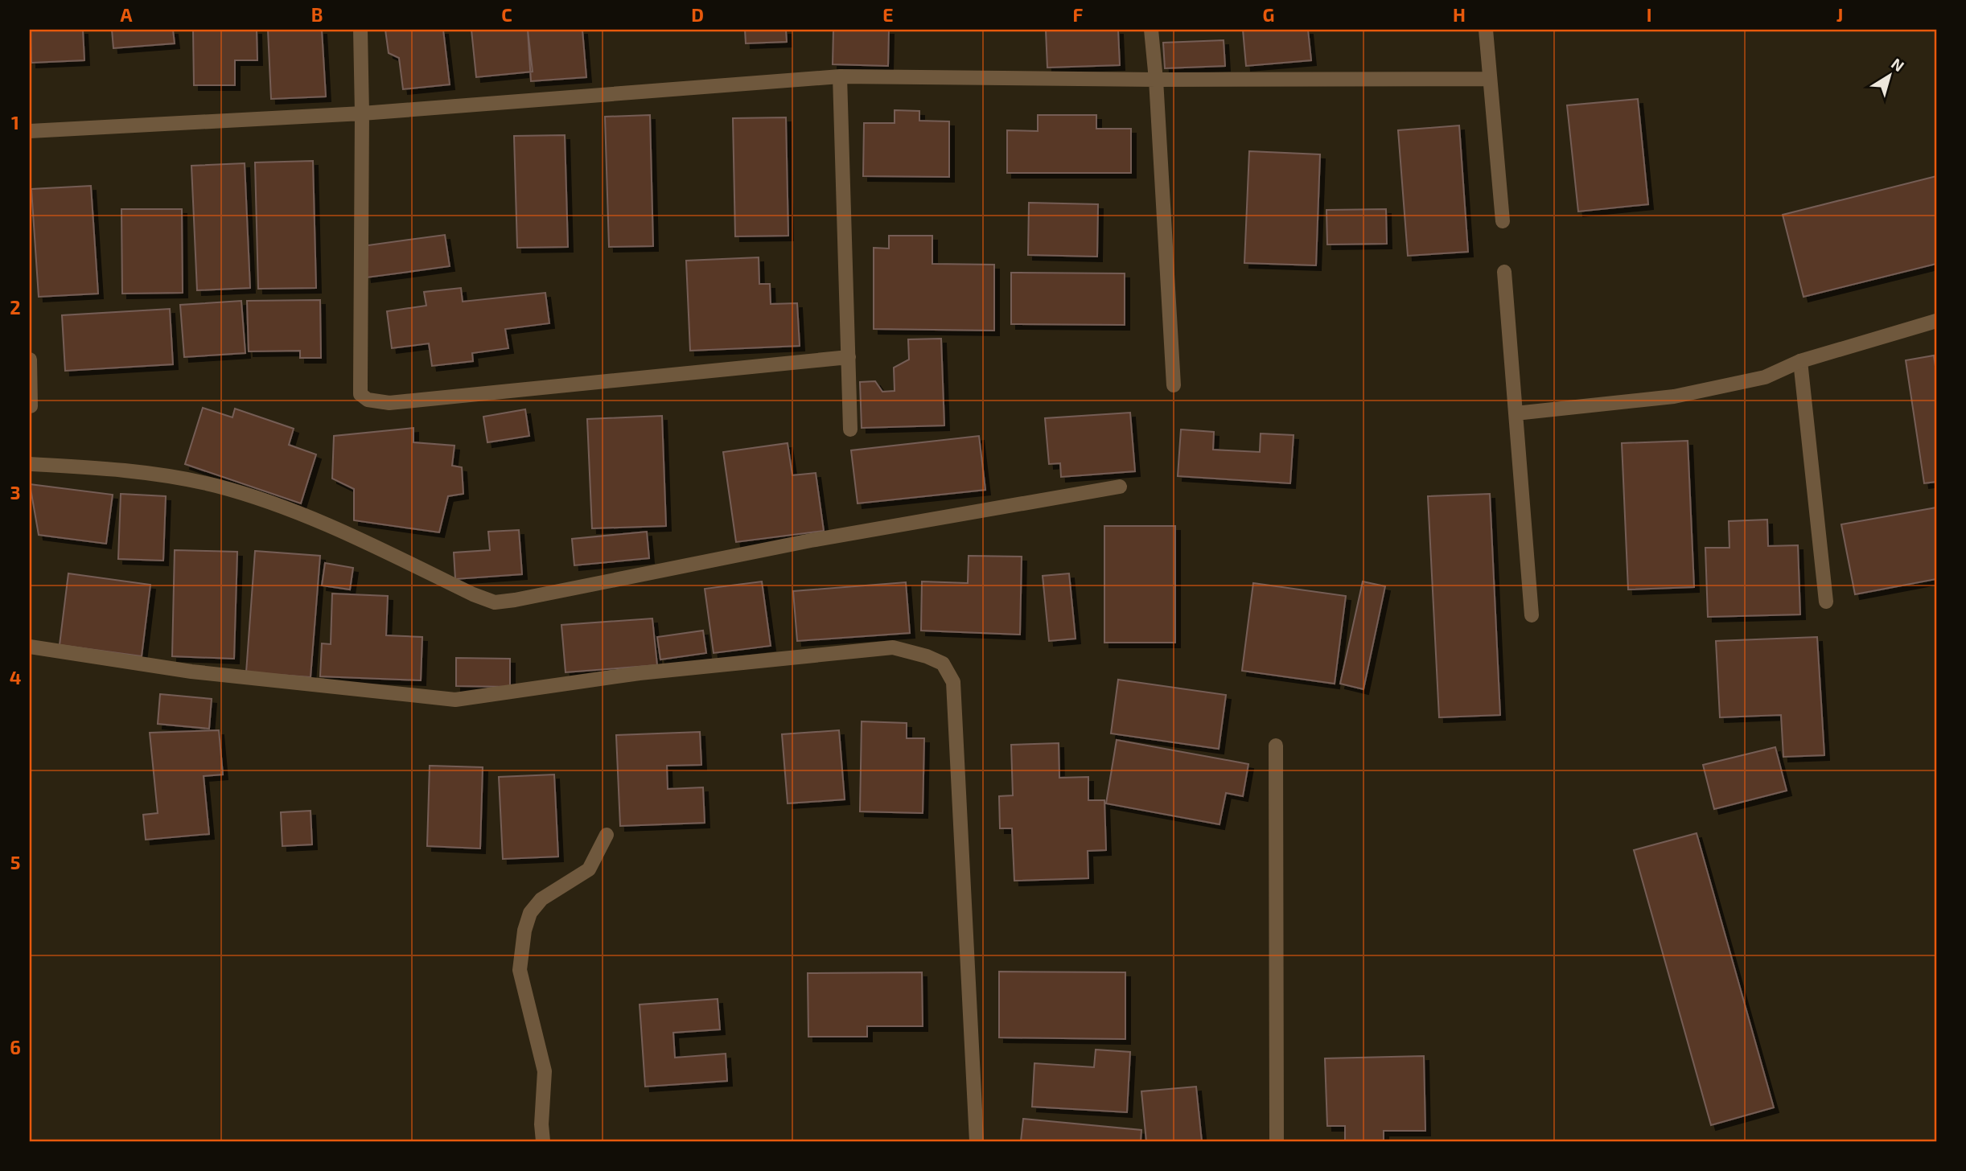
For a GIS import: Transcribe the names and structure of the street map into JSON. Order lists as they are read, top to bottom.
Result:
{
  "north": "top right",
  "grid": {
    "columns": [
      "A",
      "B",
      "C",
      "D",
      "E",
      "F",
      "G",
      "H",
      "I",
      "J"
    ],
    "rows": [
      "1",
      "2",
      "3",
      "4",
      "5",
      "6"
    ]
  }
}
